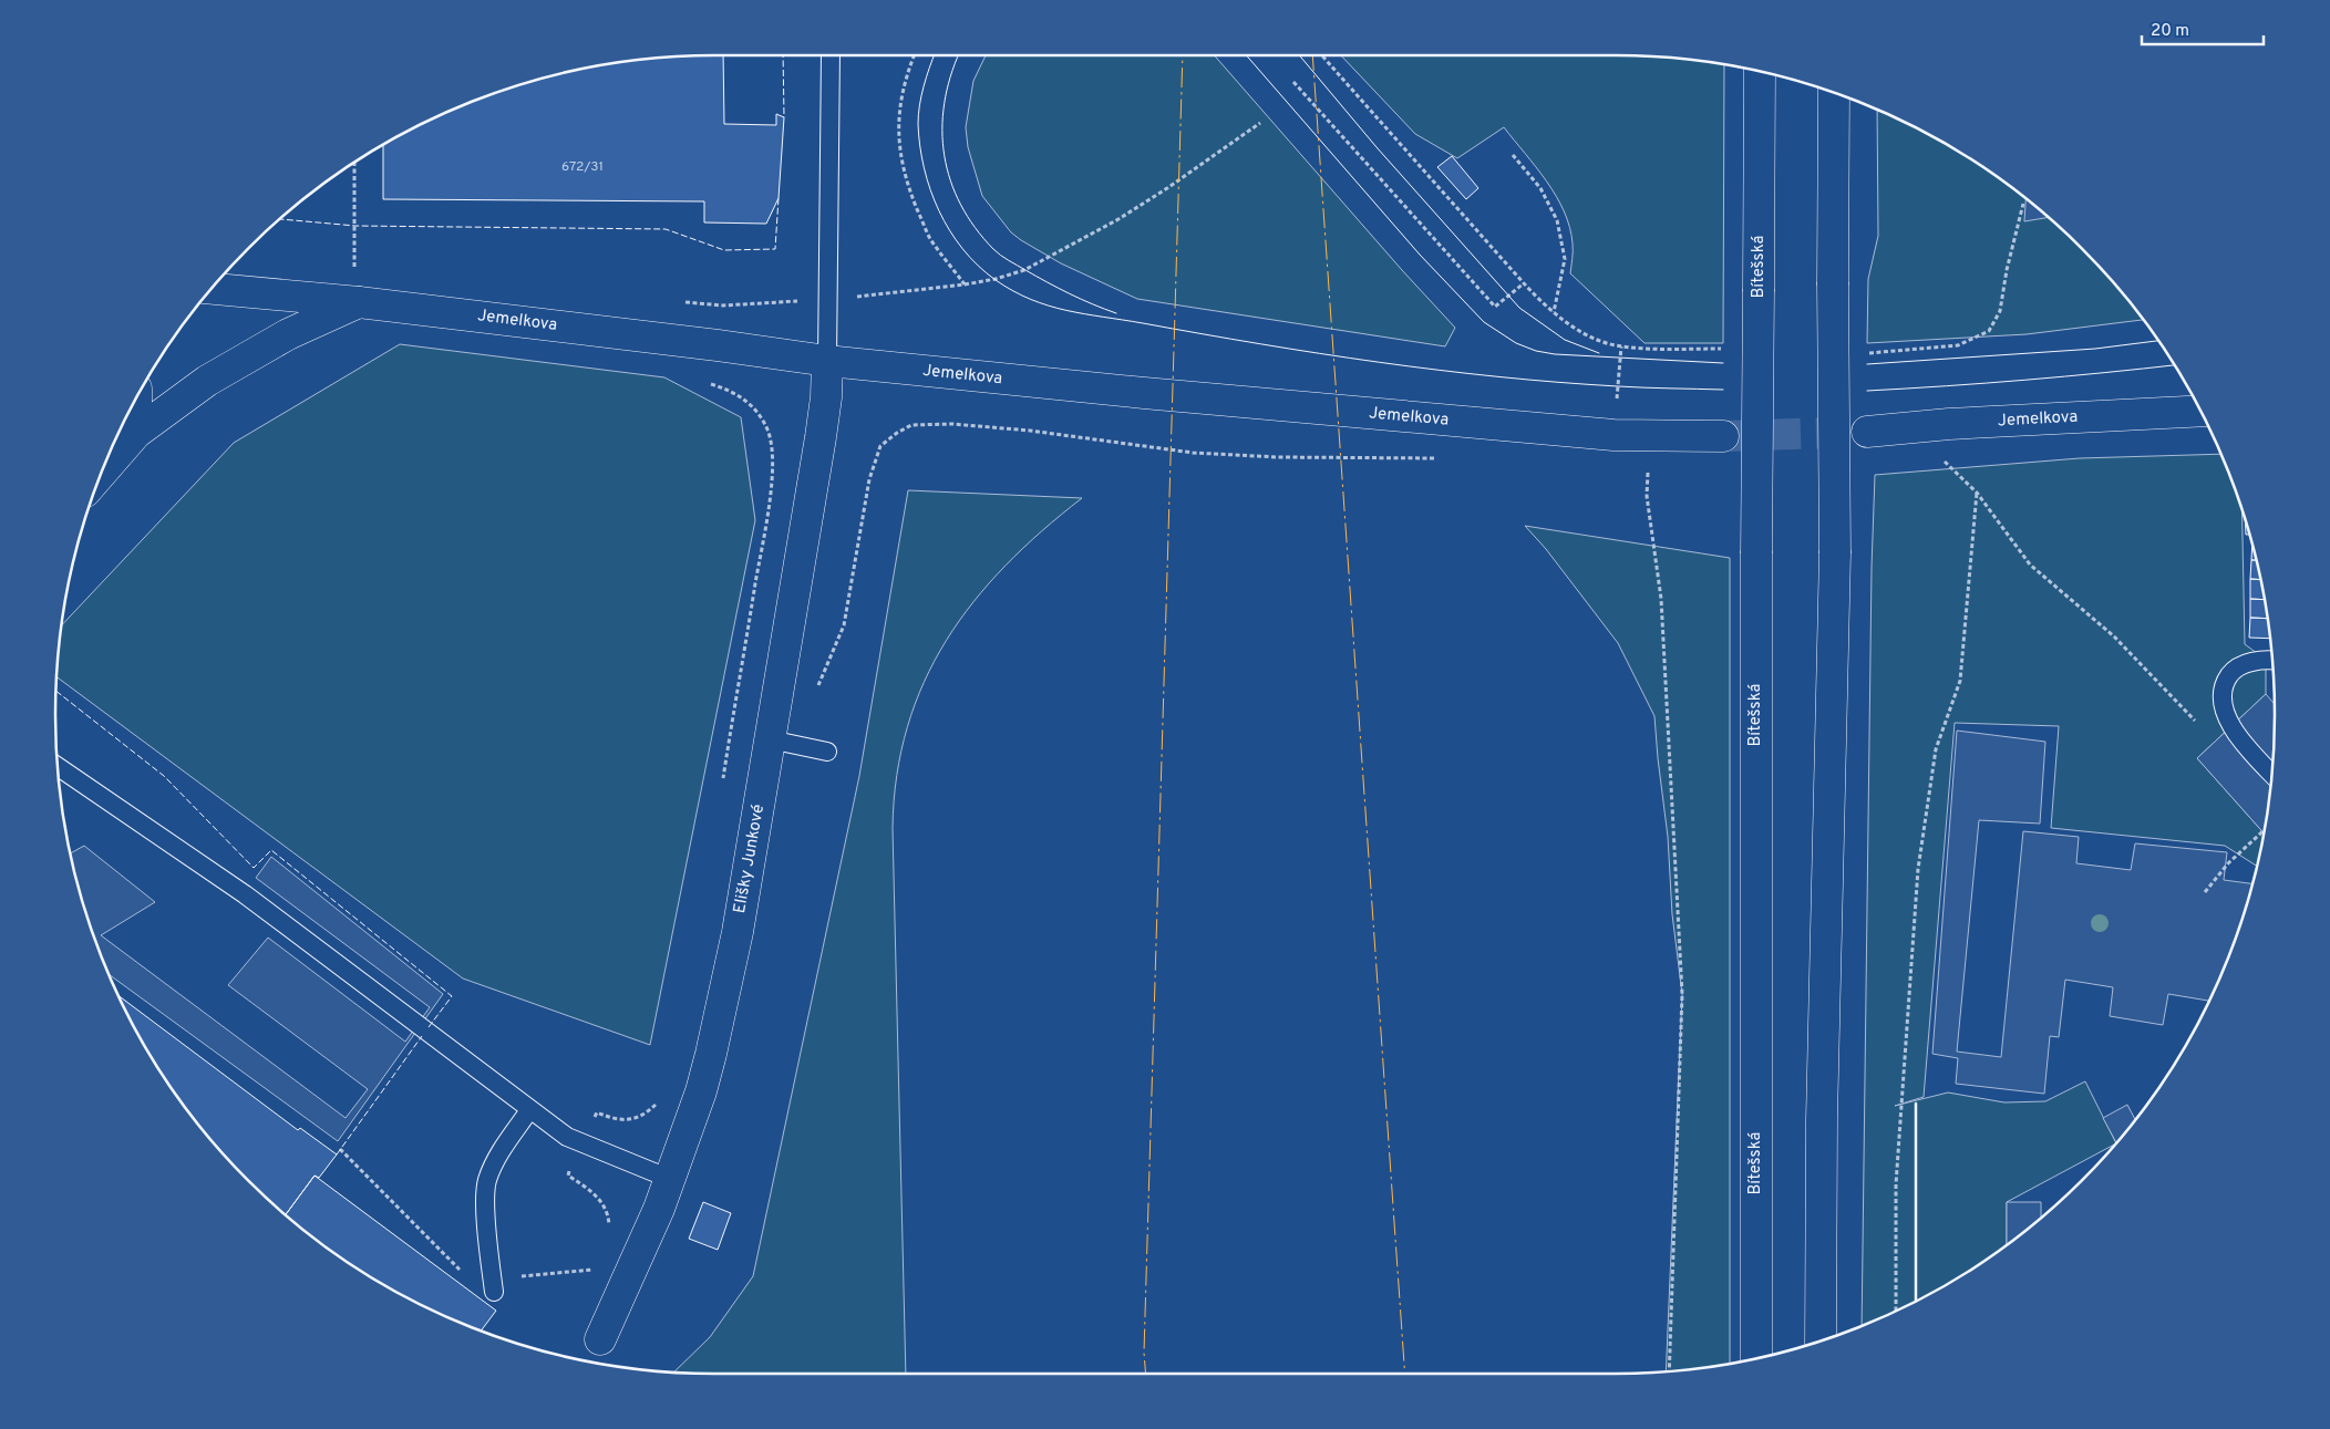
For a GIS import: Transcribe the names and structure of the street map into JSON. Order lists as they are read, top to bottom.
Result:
{
  "streets": {
    "main road": ["Bítešská", "Jemelkova", "Elišky Junkové"]
  },
  "crossings": [
    ["Jemelkova", "Elišky Junkové"]
  ],
  "house_numbers": ["672/31"],
  "scale_bar": "20 m"
}
